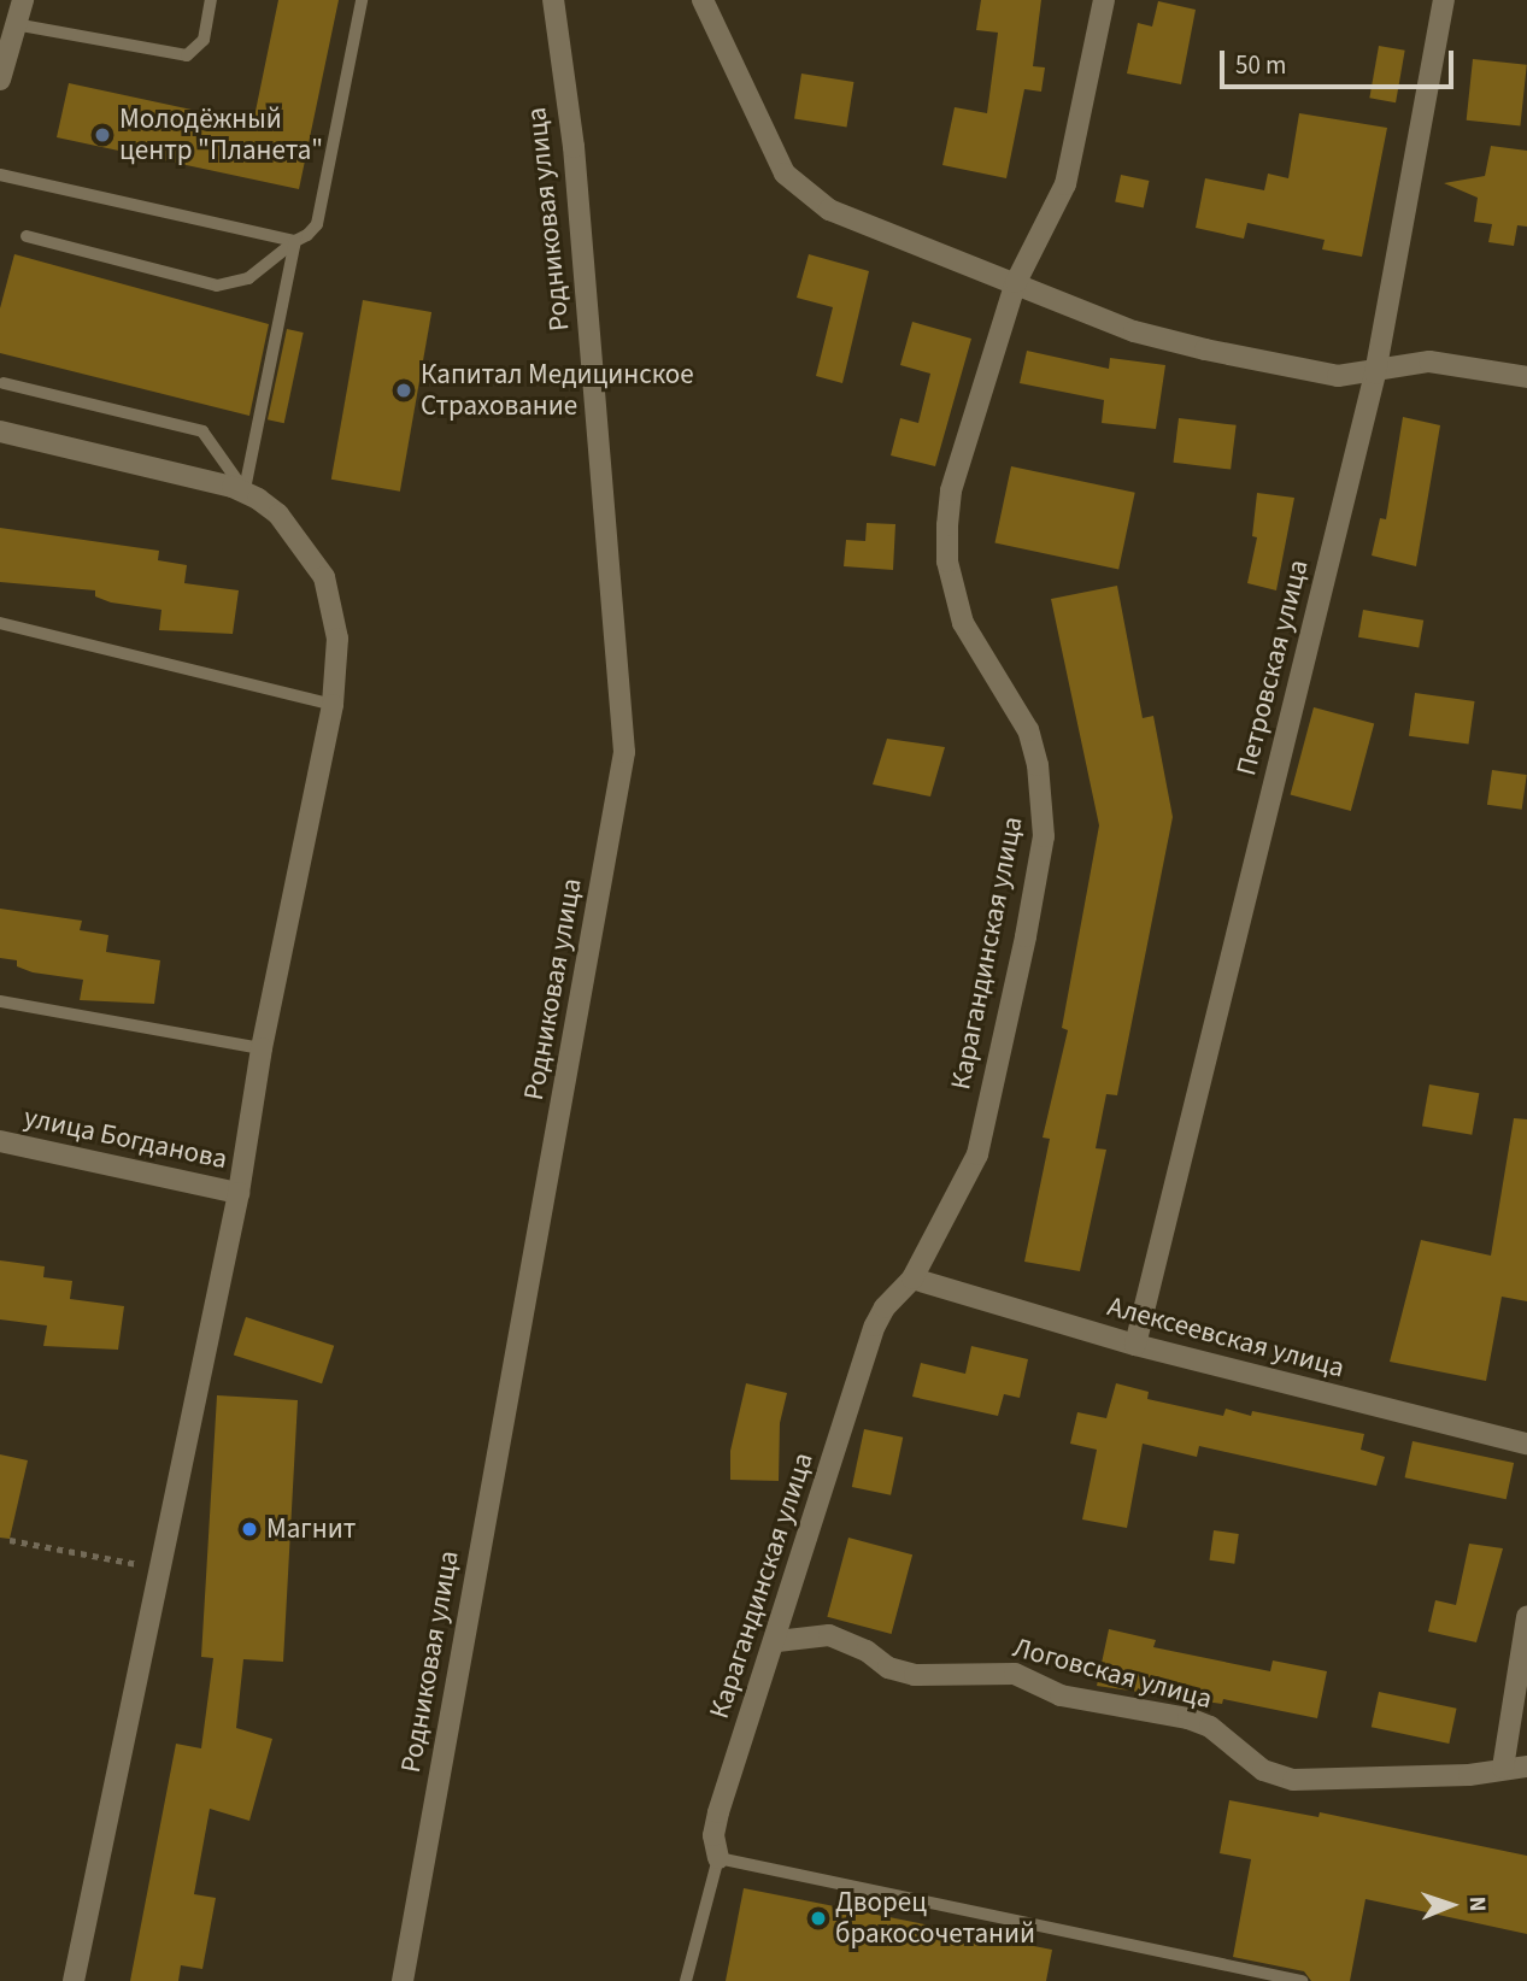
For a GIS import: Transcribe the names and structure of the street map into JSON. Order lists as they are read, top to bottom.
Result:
{
  "streets": {
    "street": [
      "Родниковая улица",
      "Петровская улица",
      "Карагандинская улица",
      "улица Богданова",
      "Алексеевская улица",
      "Логовская улица"
    ]
  },
  "crossings": [
    ["Петровская улица", "Алексеевская улица"],
    ["Карагандинская улица", "Алексеевская улица"],
    ["Карагандинская улица", "Логовская улица"]
  ],
  "places": [
    "Молодёжный центр \"Планета\"",
    "Капитал Медицинское Страхование",
    "Магнит",
    "Дворец бракосочетаний"
  ],
  "scale_bar": "50 m",
  "north": "right"
}
